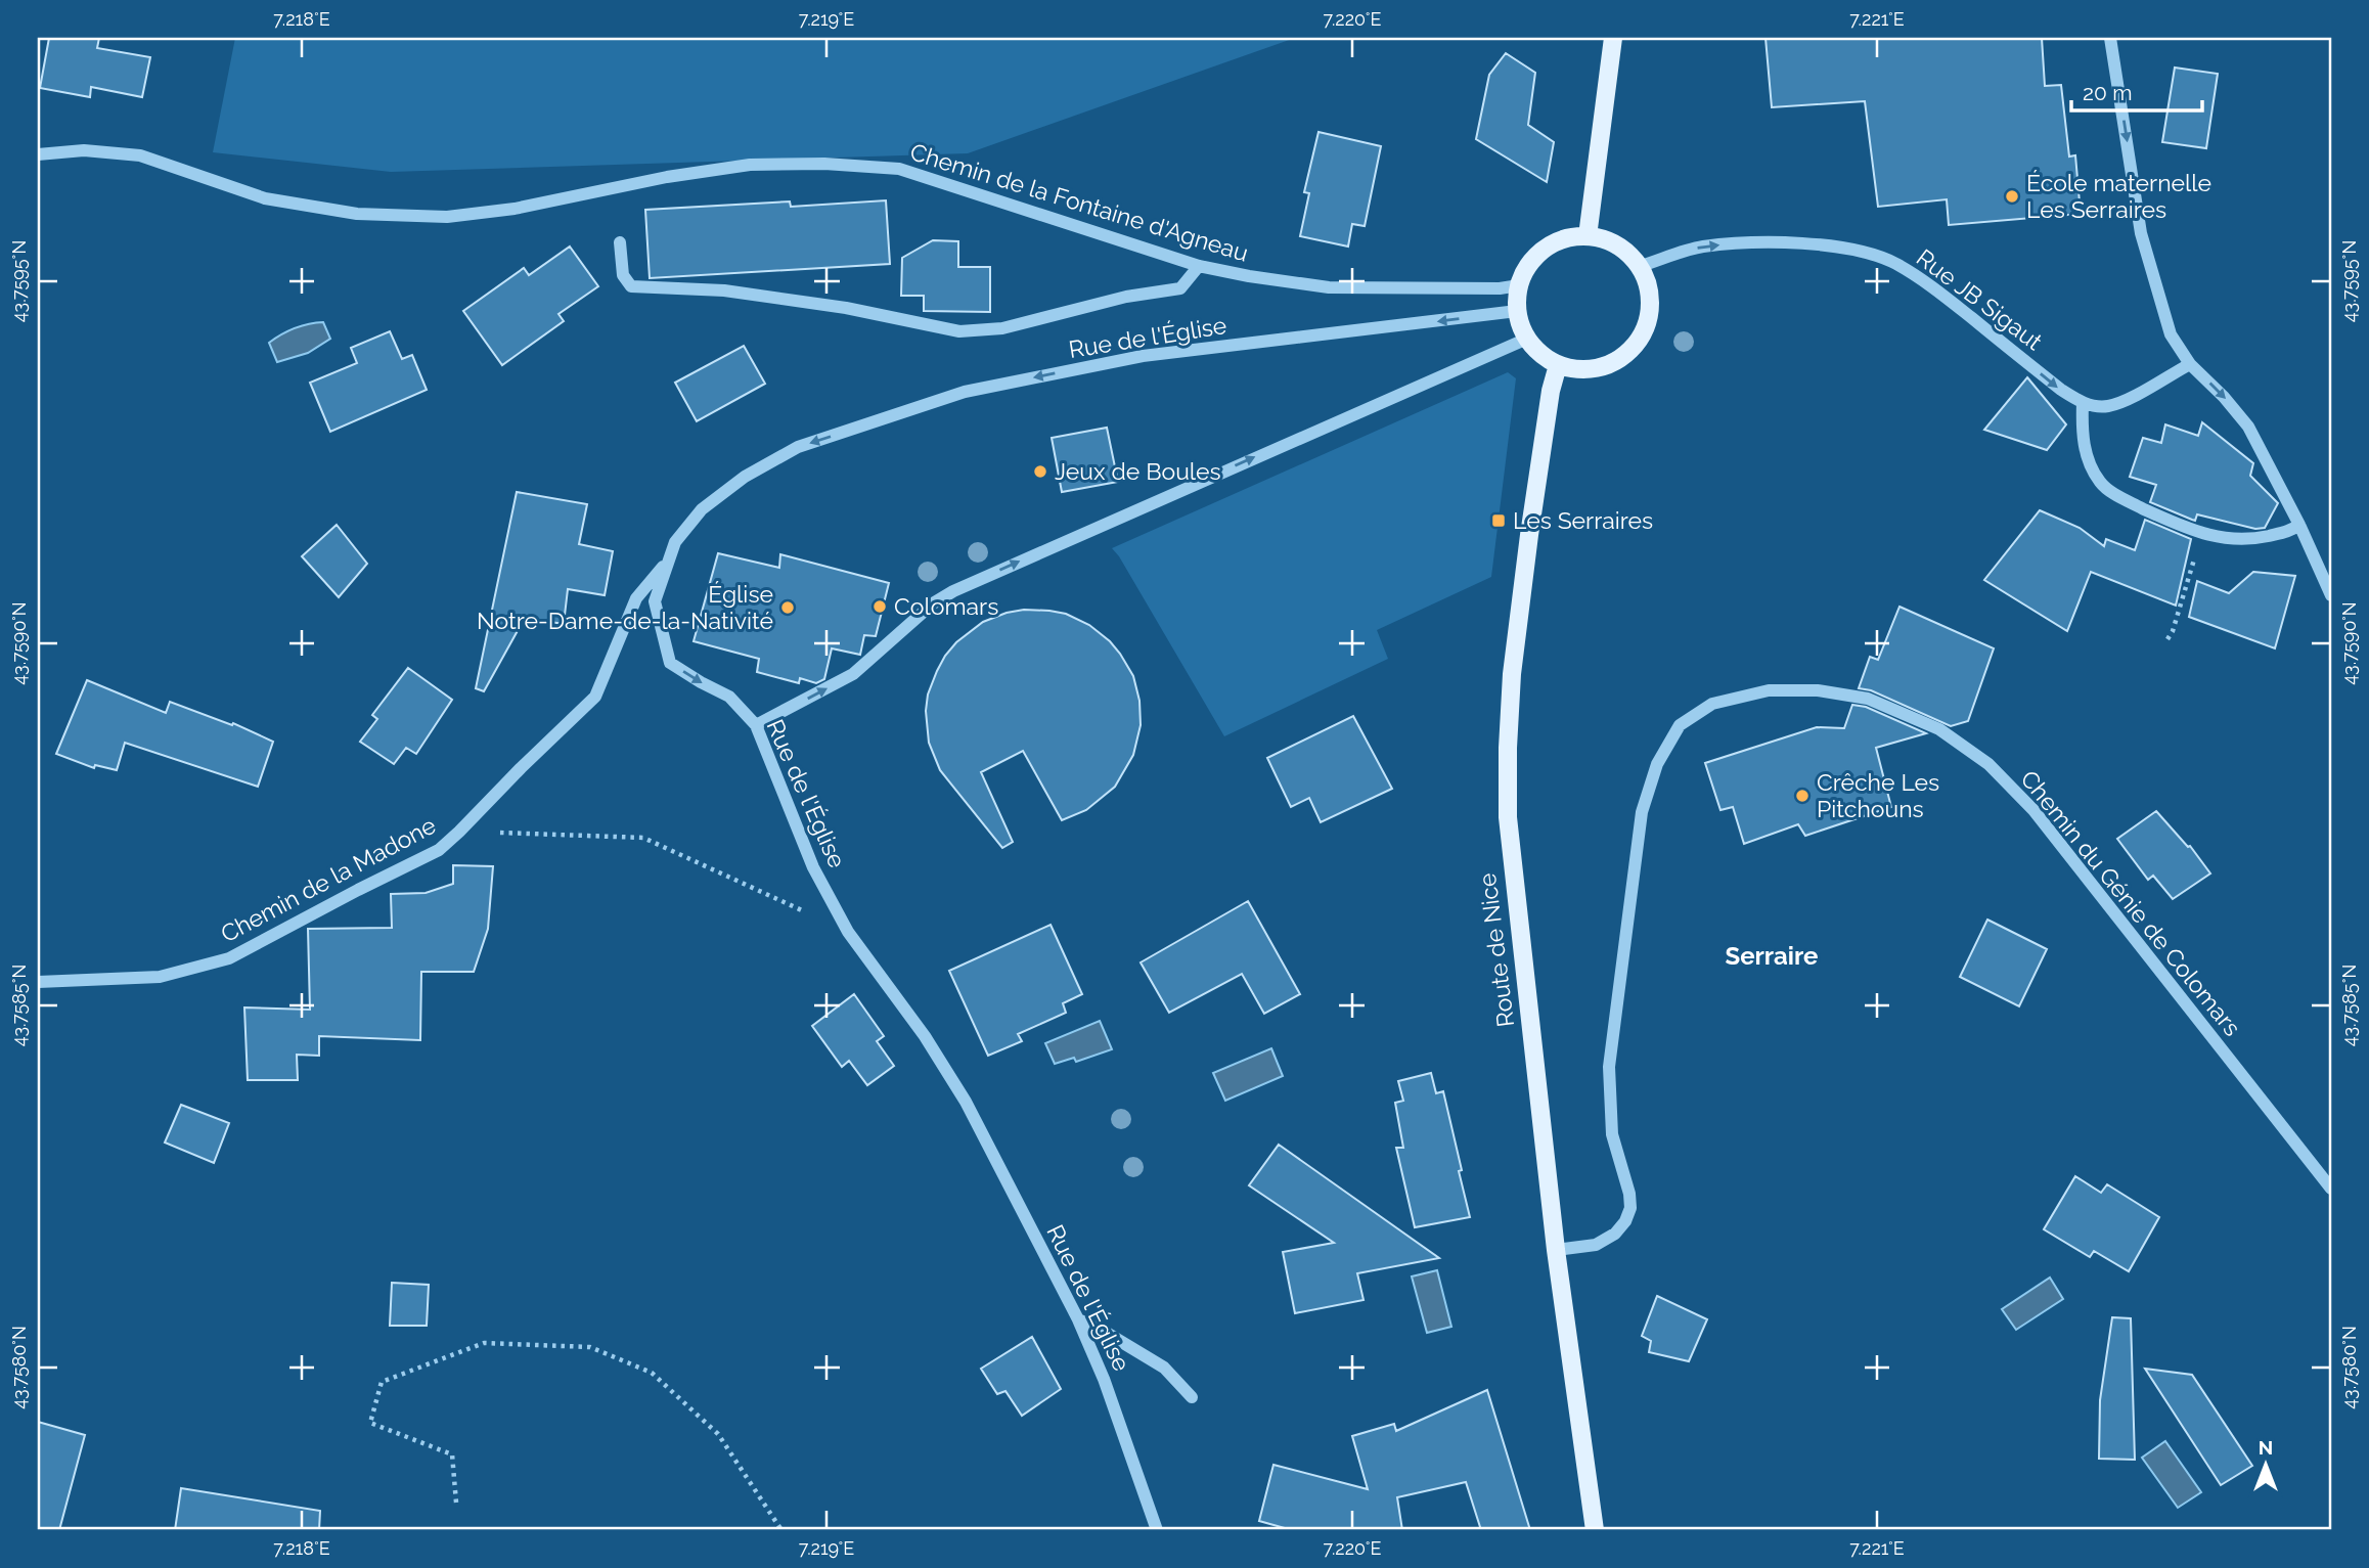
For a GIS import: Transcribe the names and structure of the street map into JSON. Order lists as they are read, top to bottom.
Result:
{
  "streets": {
    "main road": ["Route de Nice"],
    "street": [
      "Chemin de la Fontaine d'Agneau",
      "Rue JB Sigaut",
      "Rue de l'Église",
      "Chemin de la Madone",
      "Chemin du Génie de Colomars"
    ]
  },
  "crossings": [
    ["Chemin de la Fontaine d'Agneau", "Rue JB Sigaut"],
    ["Chemin de la Fontaine d'Agneau", "Rue de l'Église"],
    ["Chemin de la Fontaine d'Agneau", "Route de Nice"],
    ["Rue JB Sigaut", "Rue de l'Église"],
    ["Rue JB Sigaut", "Route de Nice"],
    ["Rue de l'Église", "Chemin de la Madone"],
    ["Rue de l'Église", "Route de Nice"],
    ["Chemin du Génie de Colomars", "Route de Nice"]
  ],
  "one_way": ["Rue JB Sigaut"],
  "districts": ["Serraire"],
  "places": {
    "other": [
      "École maternelle Les Serraires",
      "Jeux de Boules",
      "Colomars",
      "Église Notre-Dame-de-la-Nativité",
      "Crêche Les Pitchouns"
    ],
    "transit": ["Les Serraires"]
  },
  "scale_bar": "20 m",
  "north": "top",
  "coordinates": [
    "7.218°E",
    "7.219°E",
    "7.220°E",
    "7.221°E",
    "43.7595°N",
    "43.7590°N",
    "43.7585°N",
    "43.7580°N"
  ]
}
